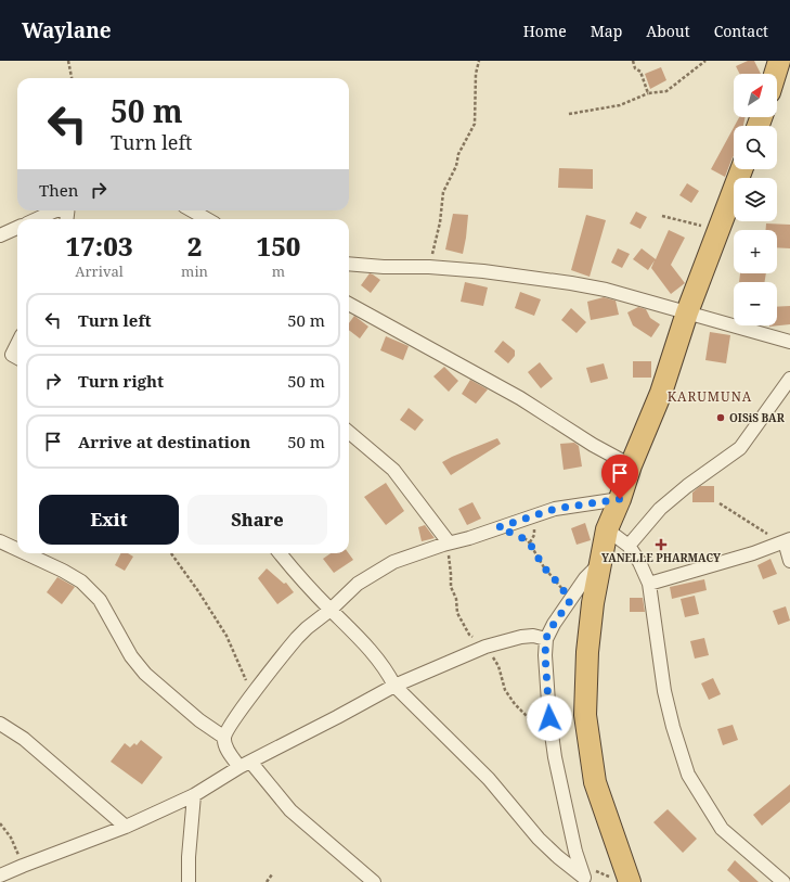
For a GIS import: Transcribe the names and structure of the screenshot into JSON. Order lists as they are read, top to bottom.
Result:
{
  "districts": ["KARUMUNA"],
  "places": {
    "other": ["OISiS BAR"],
    "health": ["YANELLE PHARMACY"]
  },
  "north": "top right",
  "page": {
    "header": "Waylane",
    "nav": [
      "Home",
      "Map",
      "About",
      "Contact"
    ],
    "map_buttons": ["+", "−"],
    "turn": ["50 m", "Turn left"],
    "then": "Then",
    "eta": [
      "17:03",
      "Arrival",
      "2",
      "min",
      "150",
      "m"
    ],
    "list": [
      {
        "name": "Turn left",
        "value": "50 m"
      },
      {
        "name": "Turn right",
        "value": "50 m"
      },
      {
        "name": "Arrive at destination",
        "value": "50 m"
      }
    ],
    "buttons": ["Exit", "Share"]
  }
}
